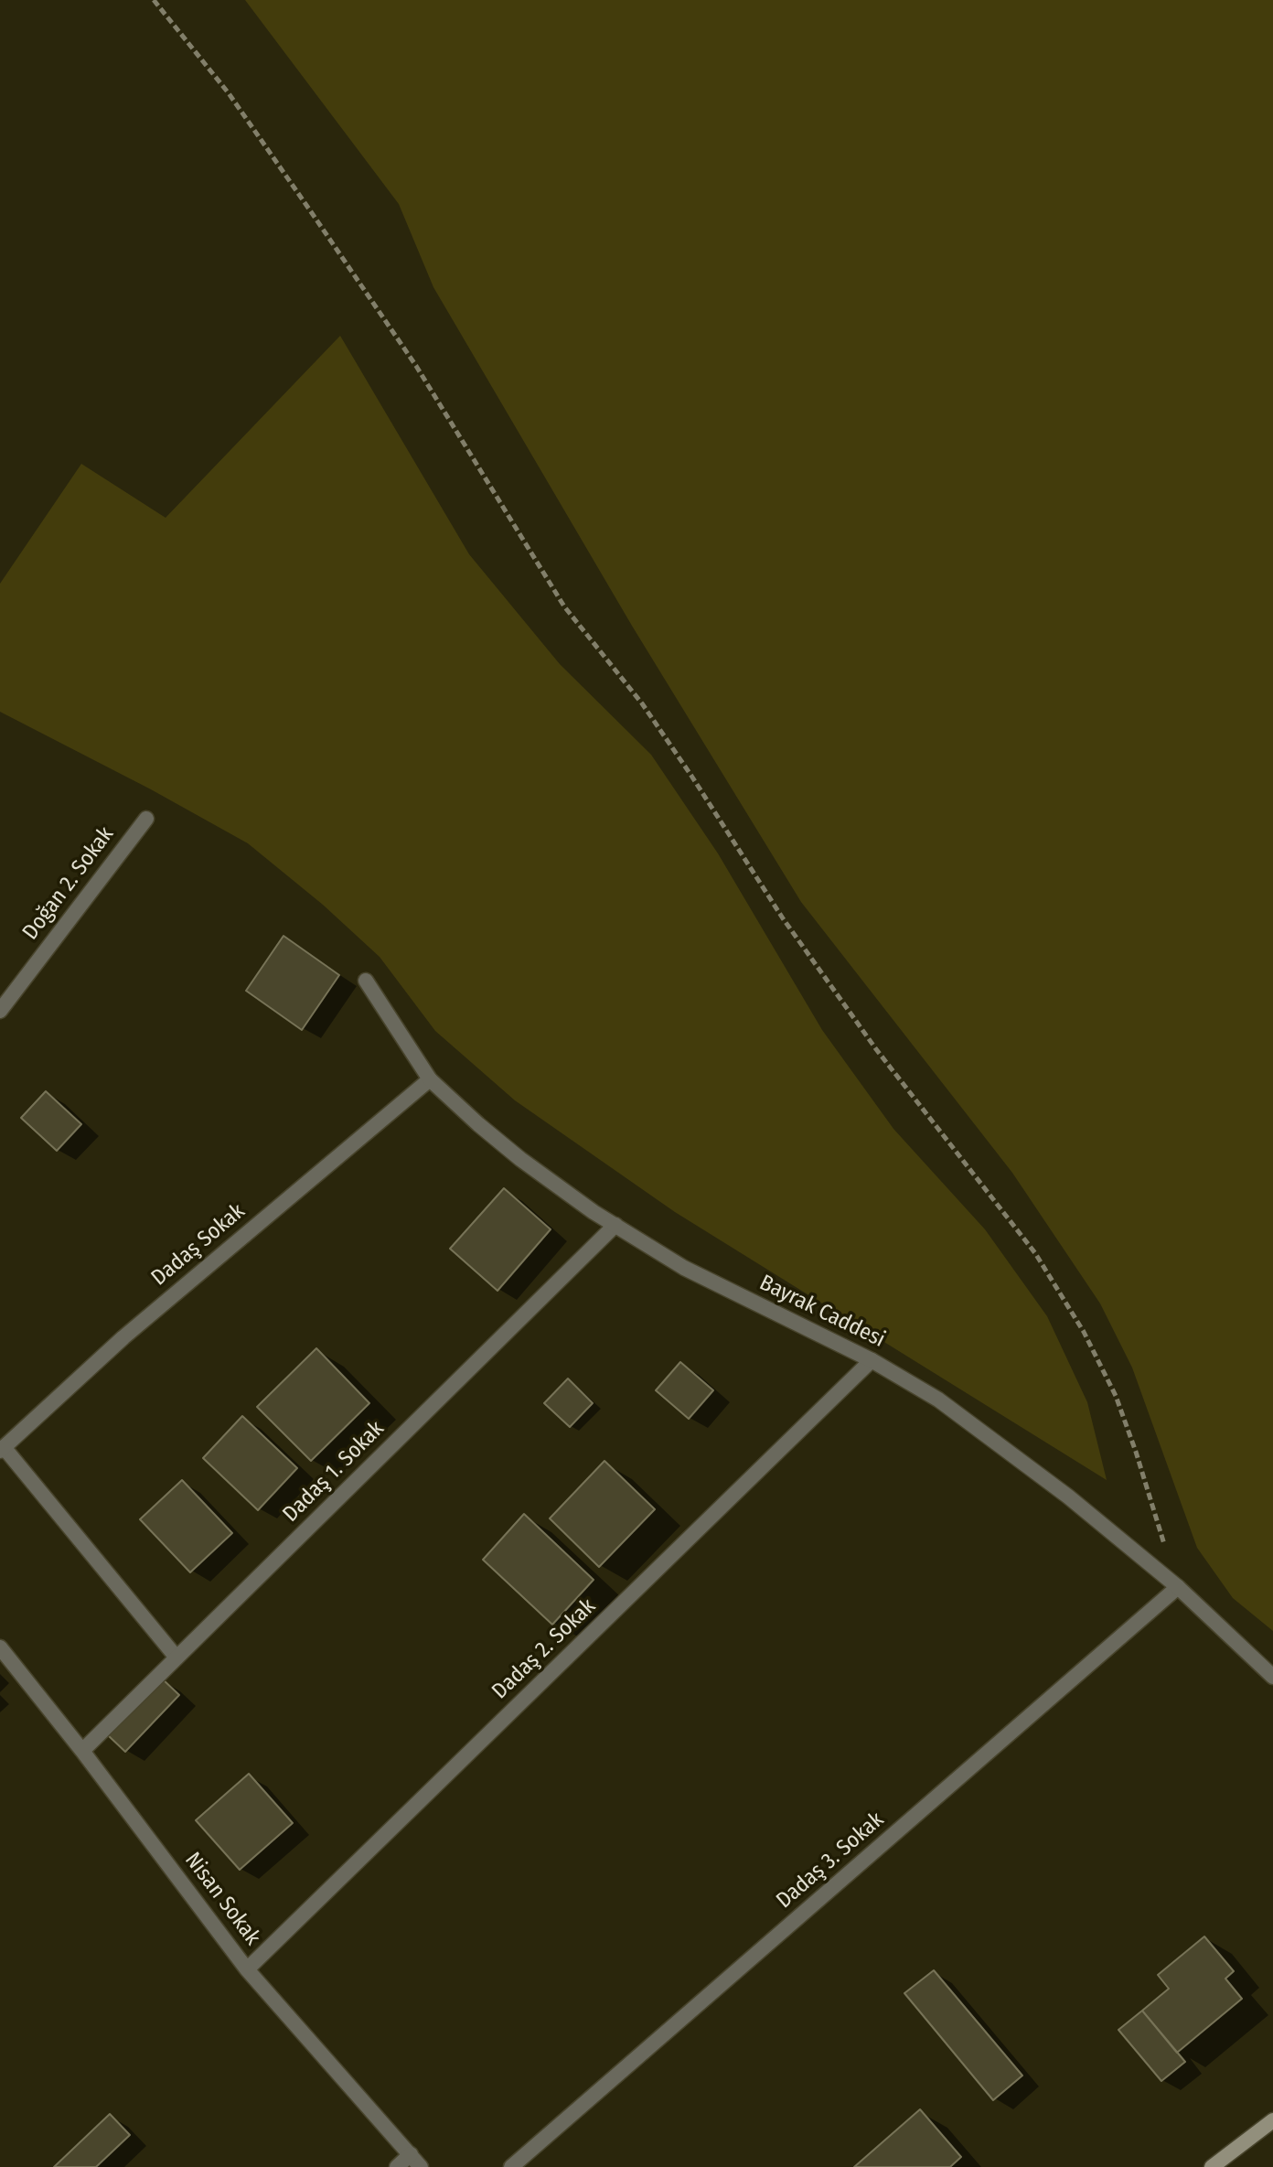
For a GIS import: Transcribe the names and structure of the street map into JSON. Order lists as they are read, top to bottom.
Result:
{
  "streets": {
    "street": [
      "Doğan 2. Sokak",
      "Dadaş Sokak",
      "Bayrak Caddesi",
      "Dadaş 1. Sokak",
      "Dadaş 2. Sokak",
      "Dadaş 3. Sokak",
      "Nisan Sokak"
    ]
  },
  "crossings": [
    ["Dadaş Sokak", "Bayrak Caddesi"],
    ["Bayrak Caddesi", "Dadaş 1. Sokak"],
    ["Bayrak Caddesi", "Dadaş 2. Sokak"],
    ["Bayrak Caddesi", "Dadaş 3. Sokak"],
    ["Dadaş 1. Sokak", "Nisan Sokak"],
    ["Dadaş 2. Sokak", "Nisan Sokak"]
  ]
}
